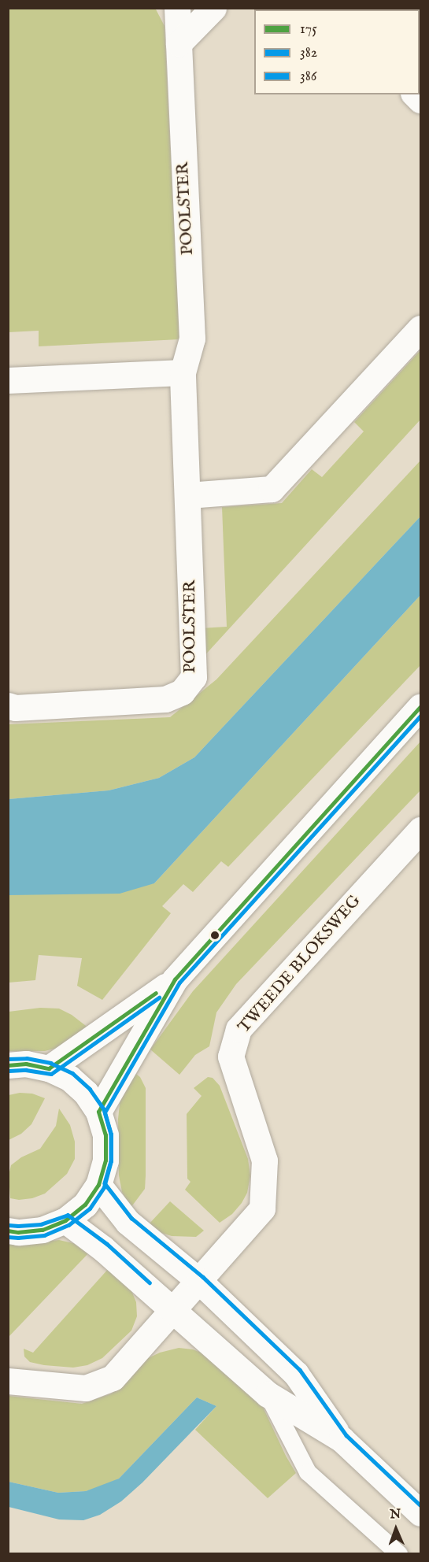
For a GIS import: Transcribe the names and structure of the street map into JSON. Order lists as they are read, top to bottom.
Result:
{
  "streets": {
    "street": ["POOLSTER", "TWEEDE BLOKSWEG"]
  },
  "lines": ["transit line 175", "transit line 382", "transit line 386"],
  "legend": ["175", "382", "386"],
  "north": "top"
}
